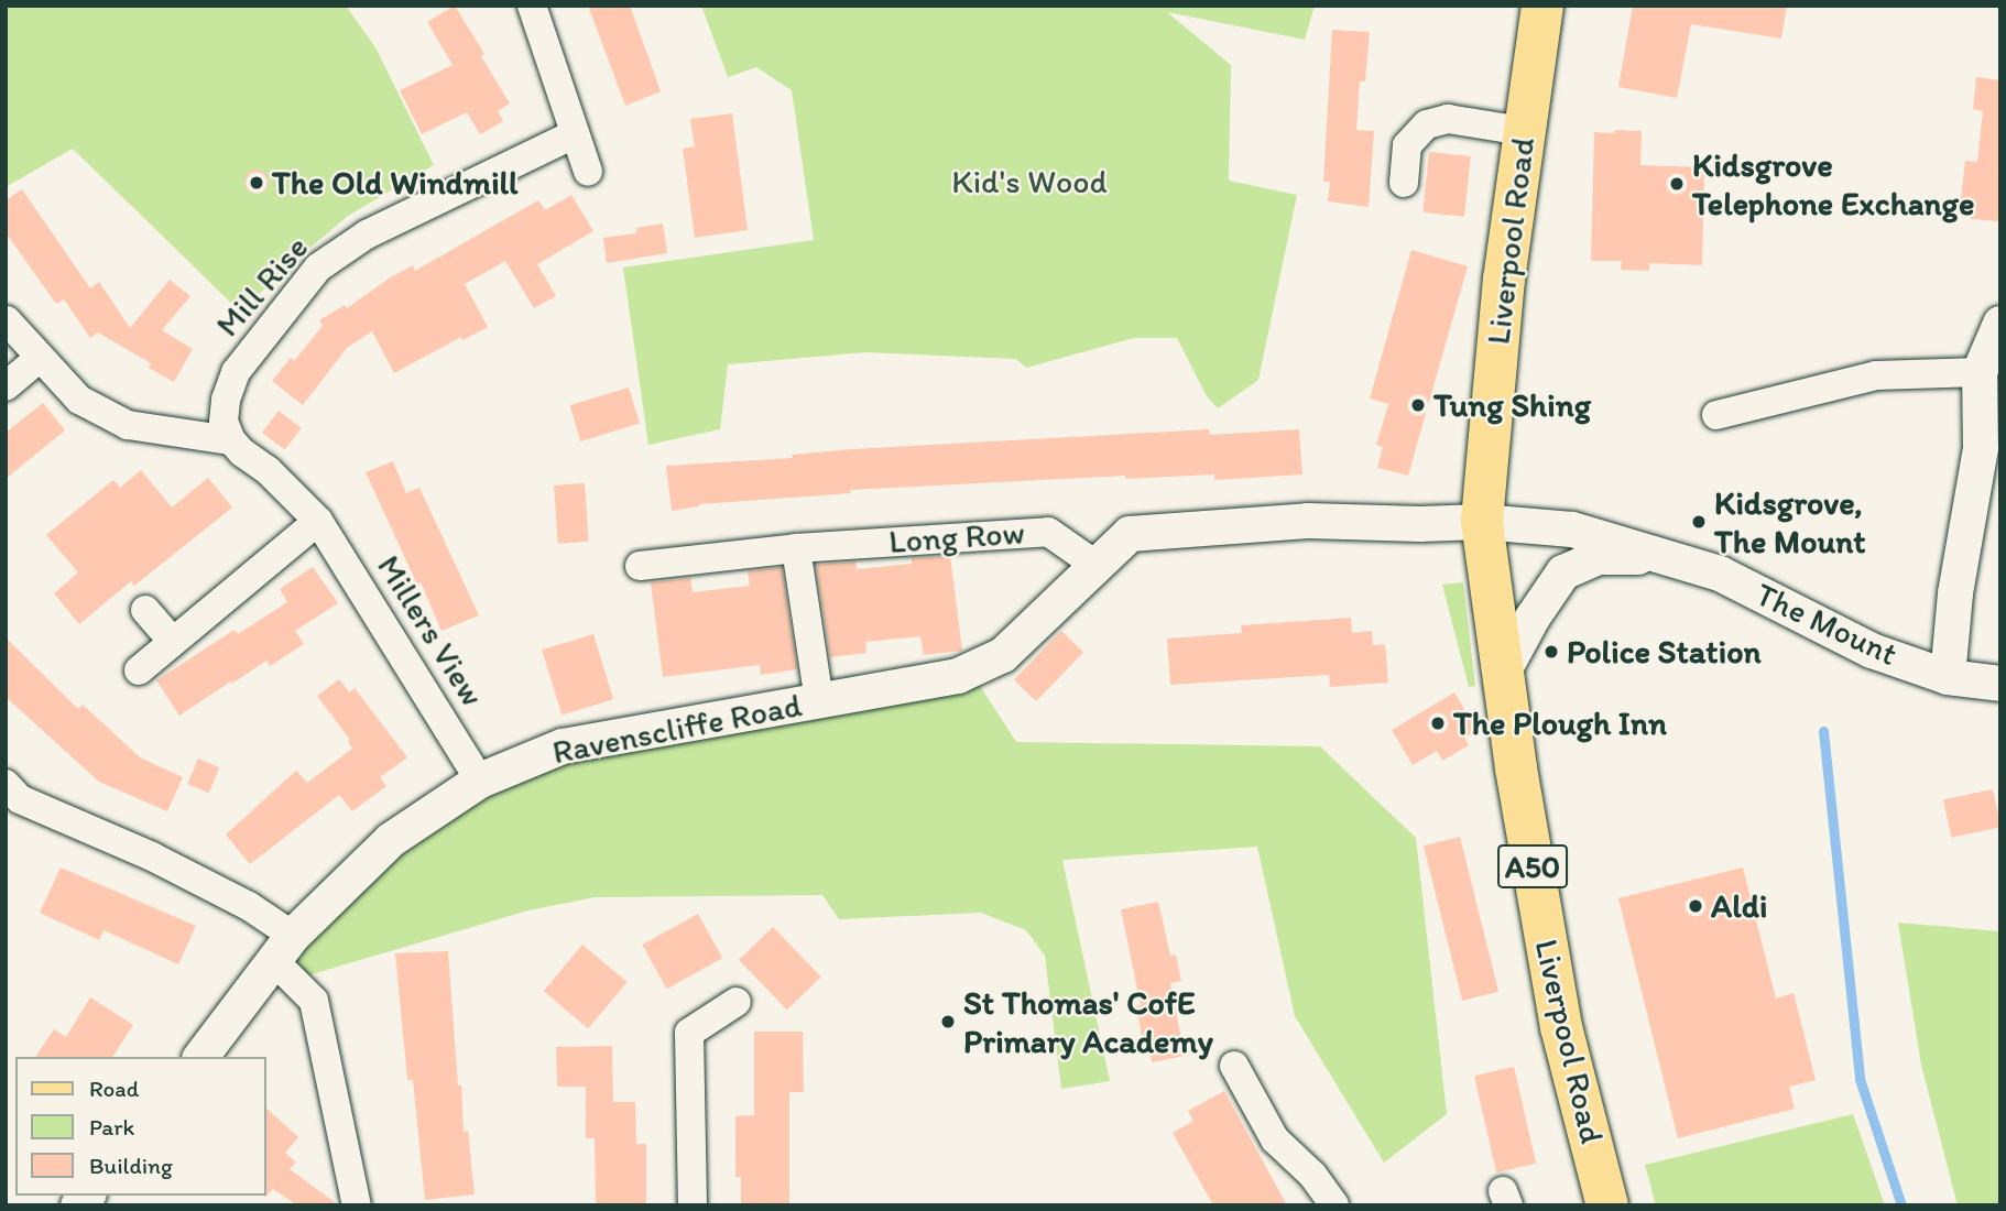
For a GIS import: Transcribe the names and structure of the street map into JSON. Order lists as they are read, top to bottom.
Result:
{
  "streets": {
    "main road": ["Liverpool Road", "A50"],
    "street": [
      "Mill Rise",
      "Long Row",
      "The Mount",
      "Millers View",
      "Ravenscliffe Road"
    ]
  },
  "crossings": [
    ["Liverpool Road", "The Mount"],
    ["Mill Rise", "Millers View"],
    ["Long Row", "Ravenscliffe Road"],
    ["Millers View", "Ravenscliffe Road"]
  ],
  "parks": ["Kid's Wood"],
  "places": [
    "The Old Windmill",
    "Kidsgrove Telephone Exchange",
    "Tung Shing",
    "Kidsgrove, The Mount",
    "Police Station",
    "The Plough Inn",
    "Aldi",
    "St Thomas' CofE Primary Academy"
  ],
  "legend": ["Road", "Park", "Building"]
}
